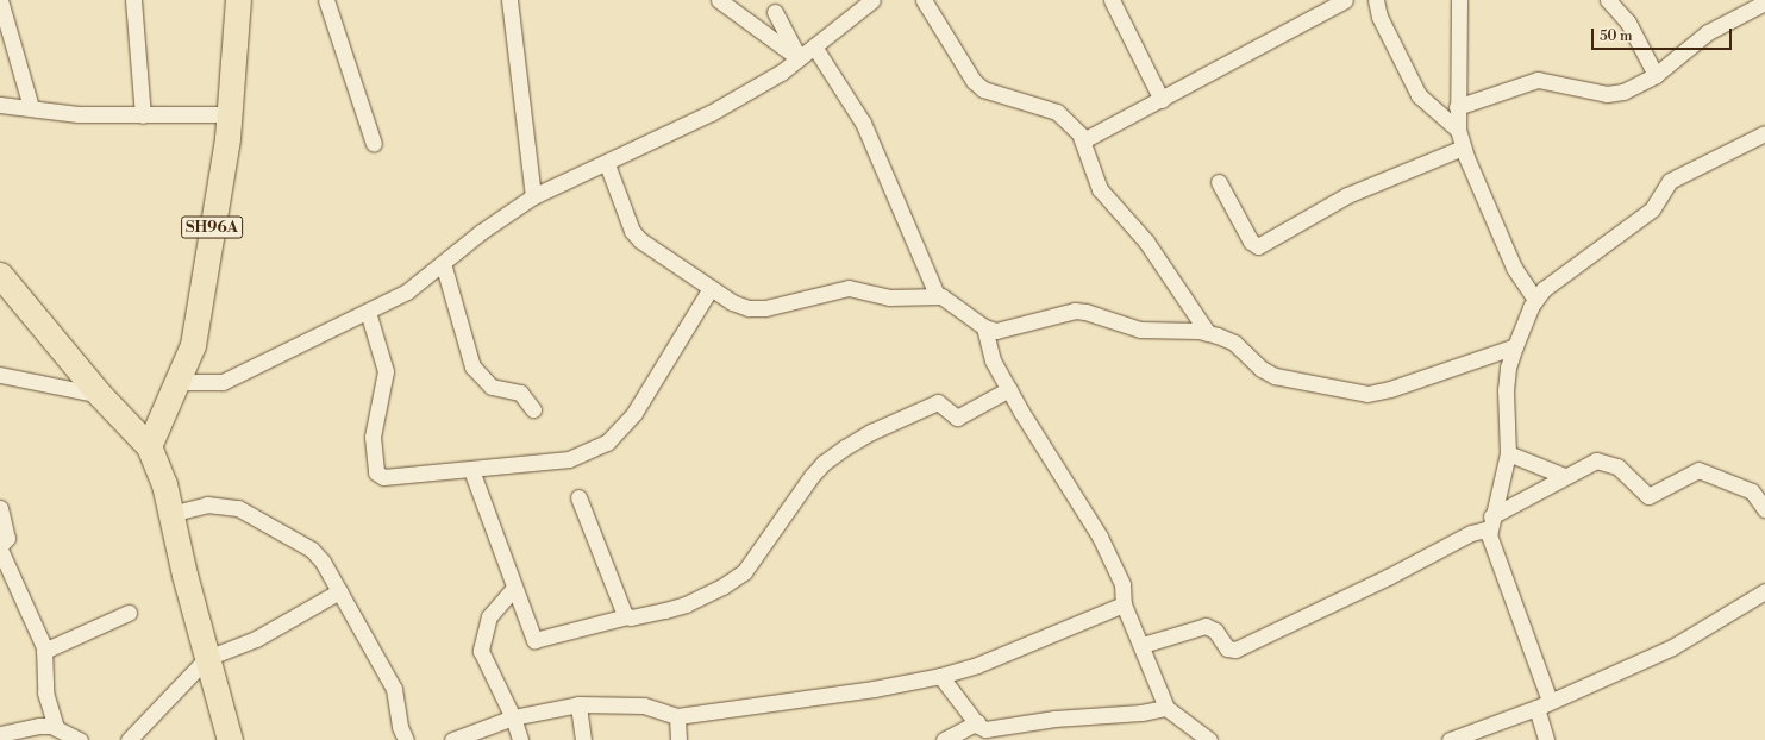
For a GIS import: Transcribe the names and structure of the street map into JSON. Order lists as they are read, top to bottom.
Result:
{
  "streets": {
    "main road": ["SH96A"]
  },
  "scale_bar": "50 m"
}
